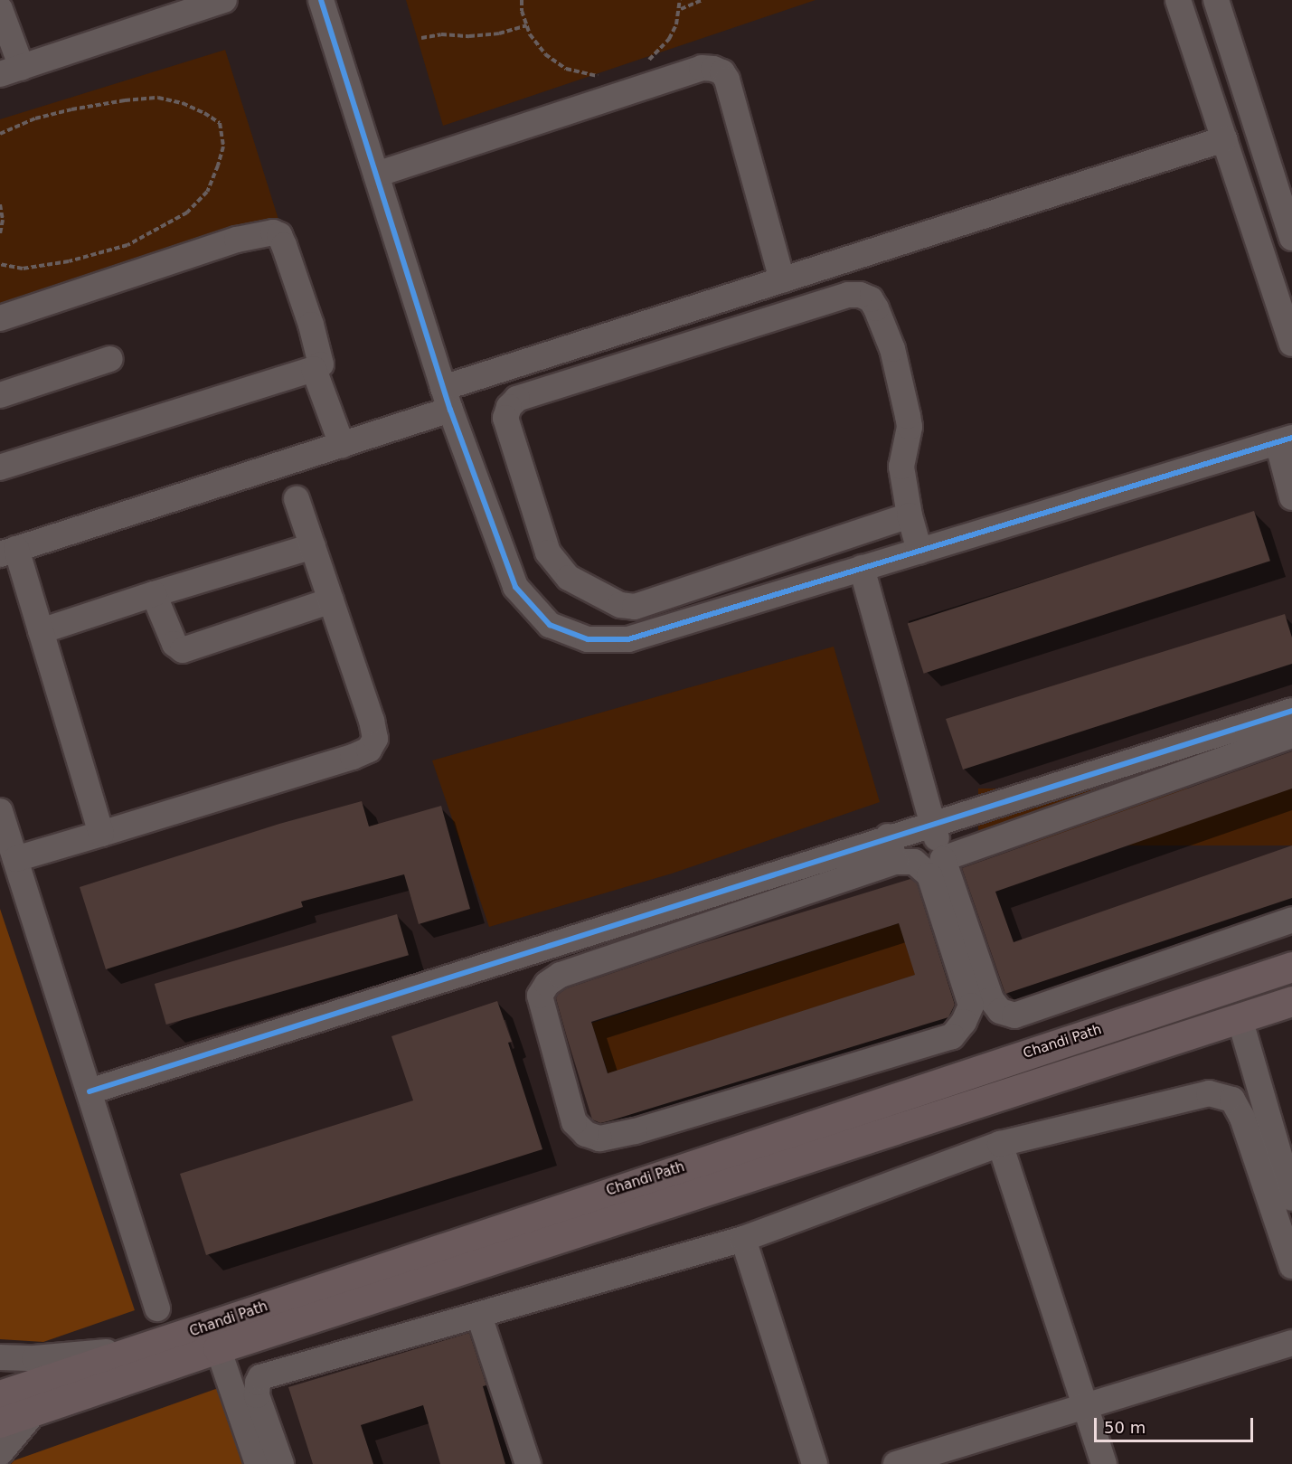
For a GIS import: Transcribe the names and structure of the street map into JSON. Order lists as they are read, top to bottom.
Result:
{
  "streets": {
    "main road": ["Chandi Path"]
  },
  "scale_bar": "50 m"
}
